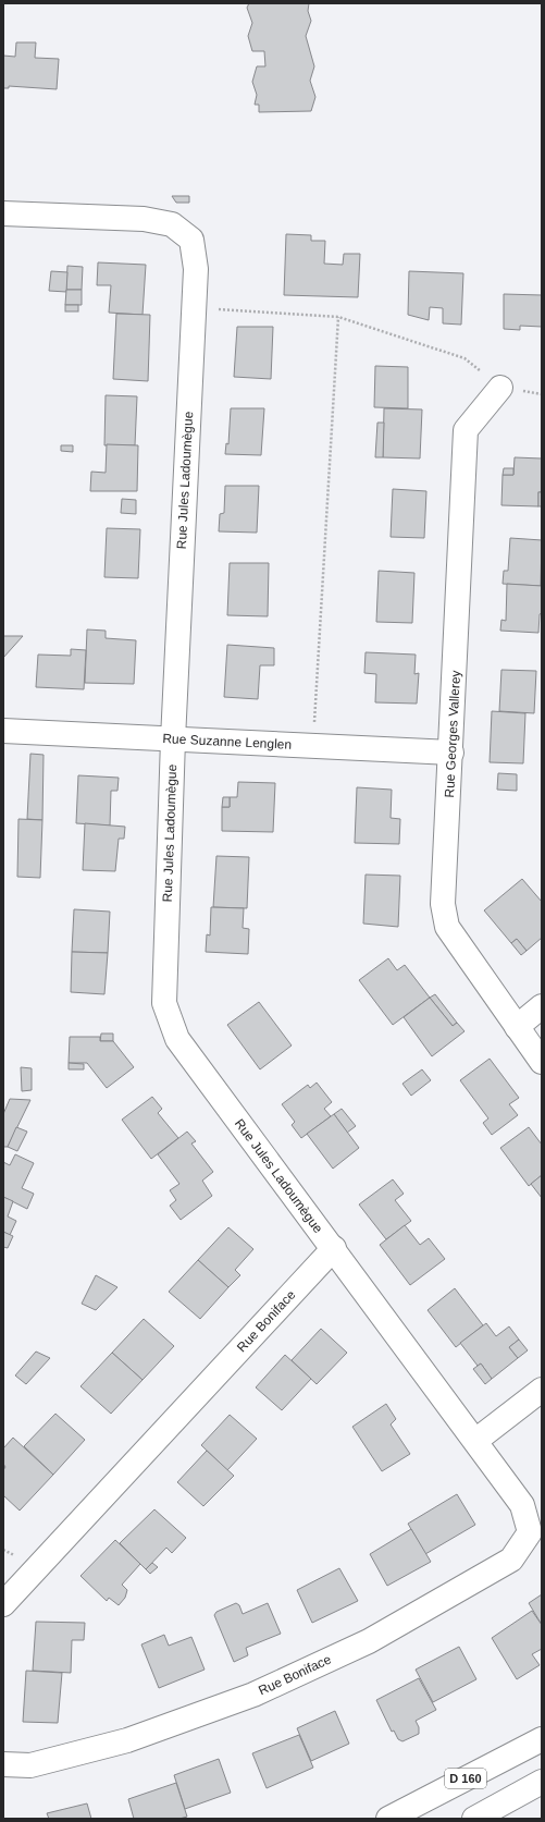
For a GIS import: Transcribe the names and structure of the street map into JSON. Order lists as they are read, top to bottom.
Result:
{
  "streets": {
    "street": [
      "Rue Jules Ladoumègue",
      "Rue Georges Vallerey",
      "Rue Suzanne Lenglen",
      "Rue Boniface",
      "D 160"
    ]
  },
  "crossings": [
    ["Rue Jules Ladoumègue", "Rue Suzanne Lenglen"],
    ["Rue Jules Ladoumègue", "Rue Boniface"],
    ["Rue Georges Vallerey", "Rue Suzanne Lenglen"]
  ]
}
